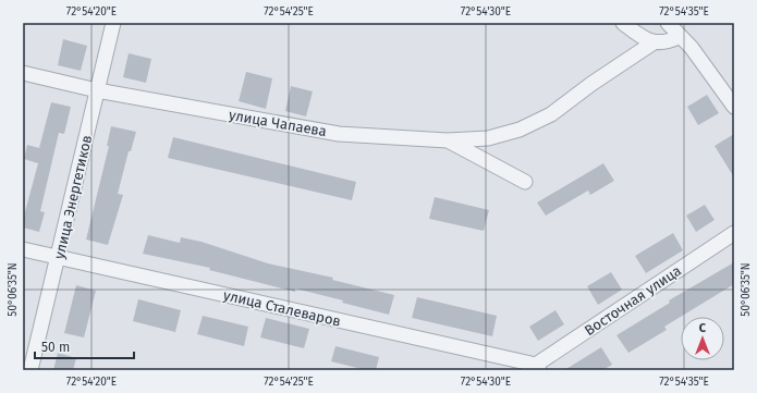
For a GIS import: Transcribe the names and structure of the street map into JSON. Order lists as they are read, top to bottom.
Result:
{
  "streets": {
    "street": [
      "улица Чапаева",
      "улица Энергетиков",
      "Восточная улица",
      "улица Сталеваров"
    ]
  },
  "crossings": [
    ["улица Чапаева", "улица Энергетиков"],
    ["улица Энергетиков", "улица Сталеваров"],
    ["Восточная улица", "улица Сталеваров"]
  ],
  "scale_bar": "50 m",
  "north": "top",
  "coordinates": [
    "72°54'20\"E",
    "72°54'25\"E",
    "72°54'30\"E",
    "72°54'35\"E",
    "50°06'35\"N"
  ]
}
